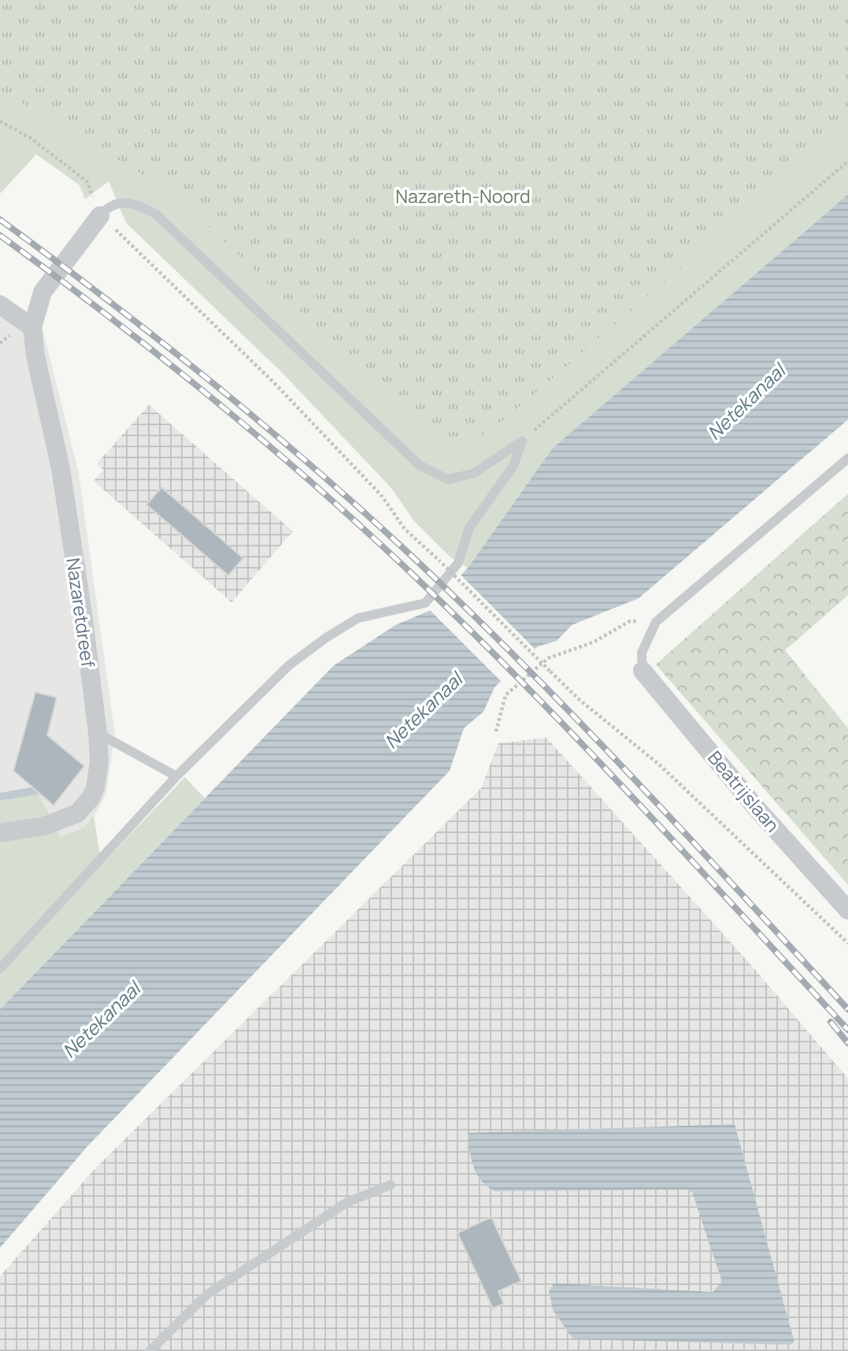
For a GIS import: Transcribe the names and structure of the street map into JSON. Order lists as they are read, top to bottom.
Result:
{
  "streets": {
    "street": ["Nazaretdreef", "Beatrijslaan"]
  },
  "water": ["Netekanaal"],
  "parks": ["Nazareth-Noord"]
}
